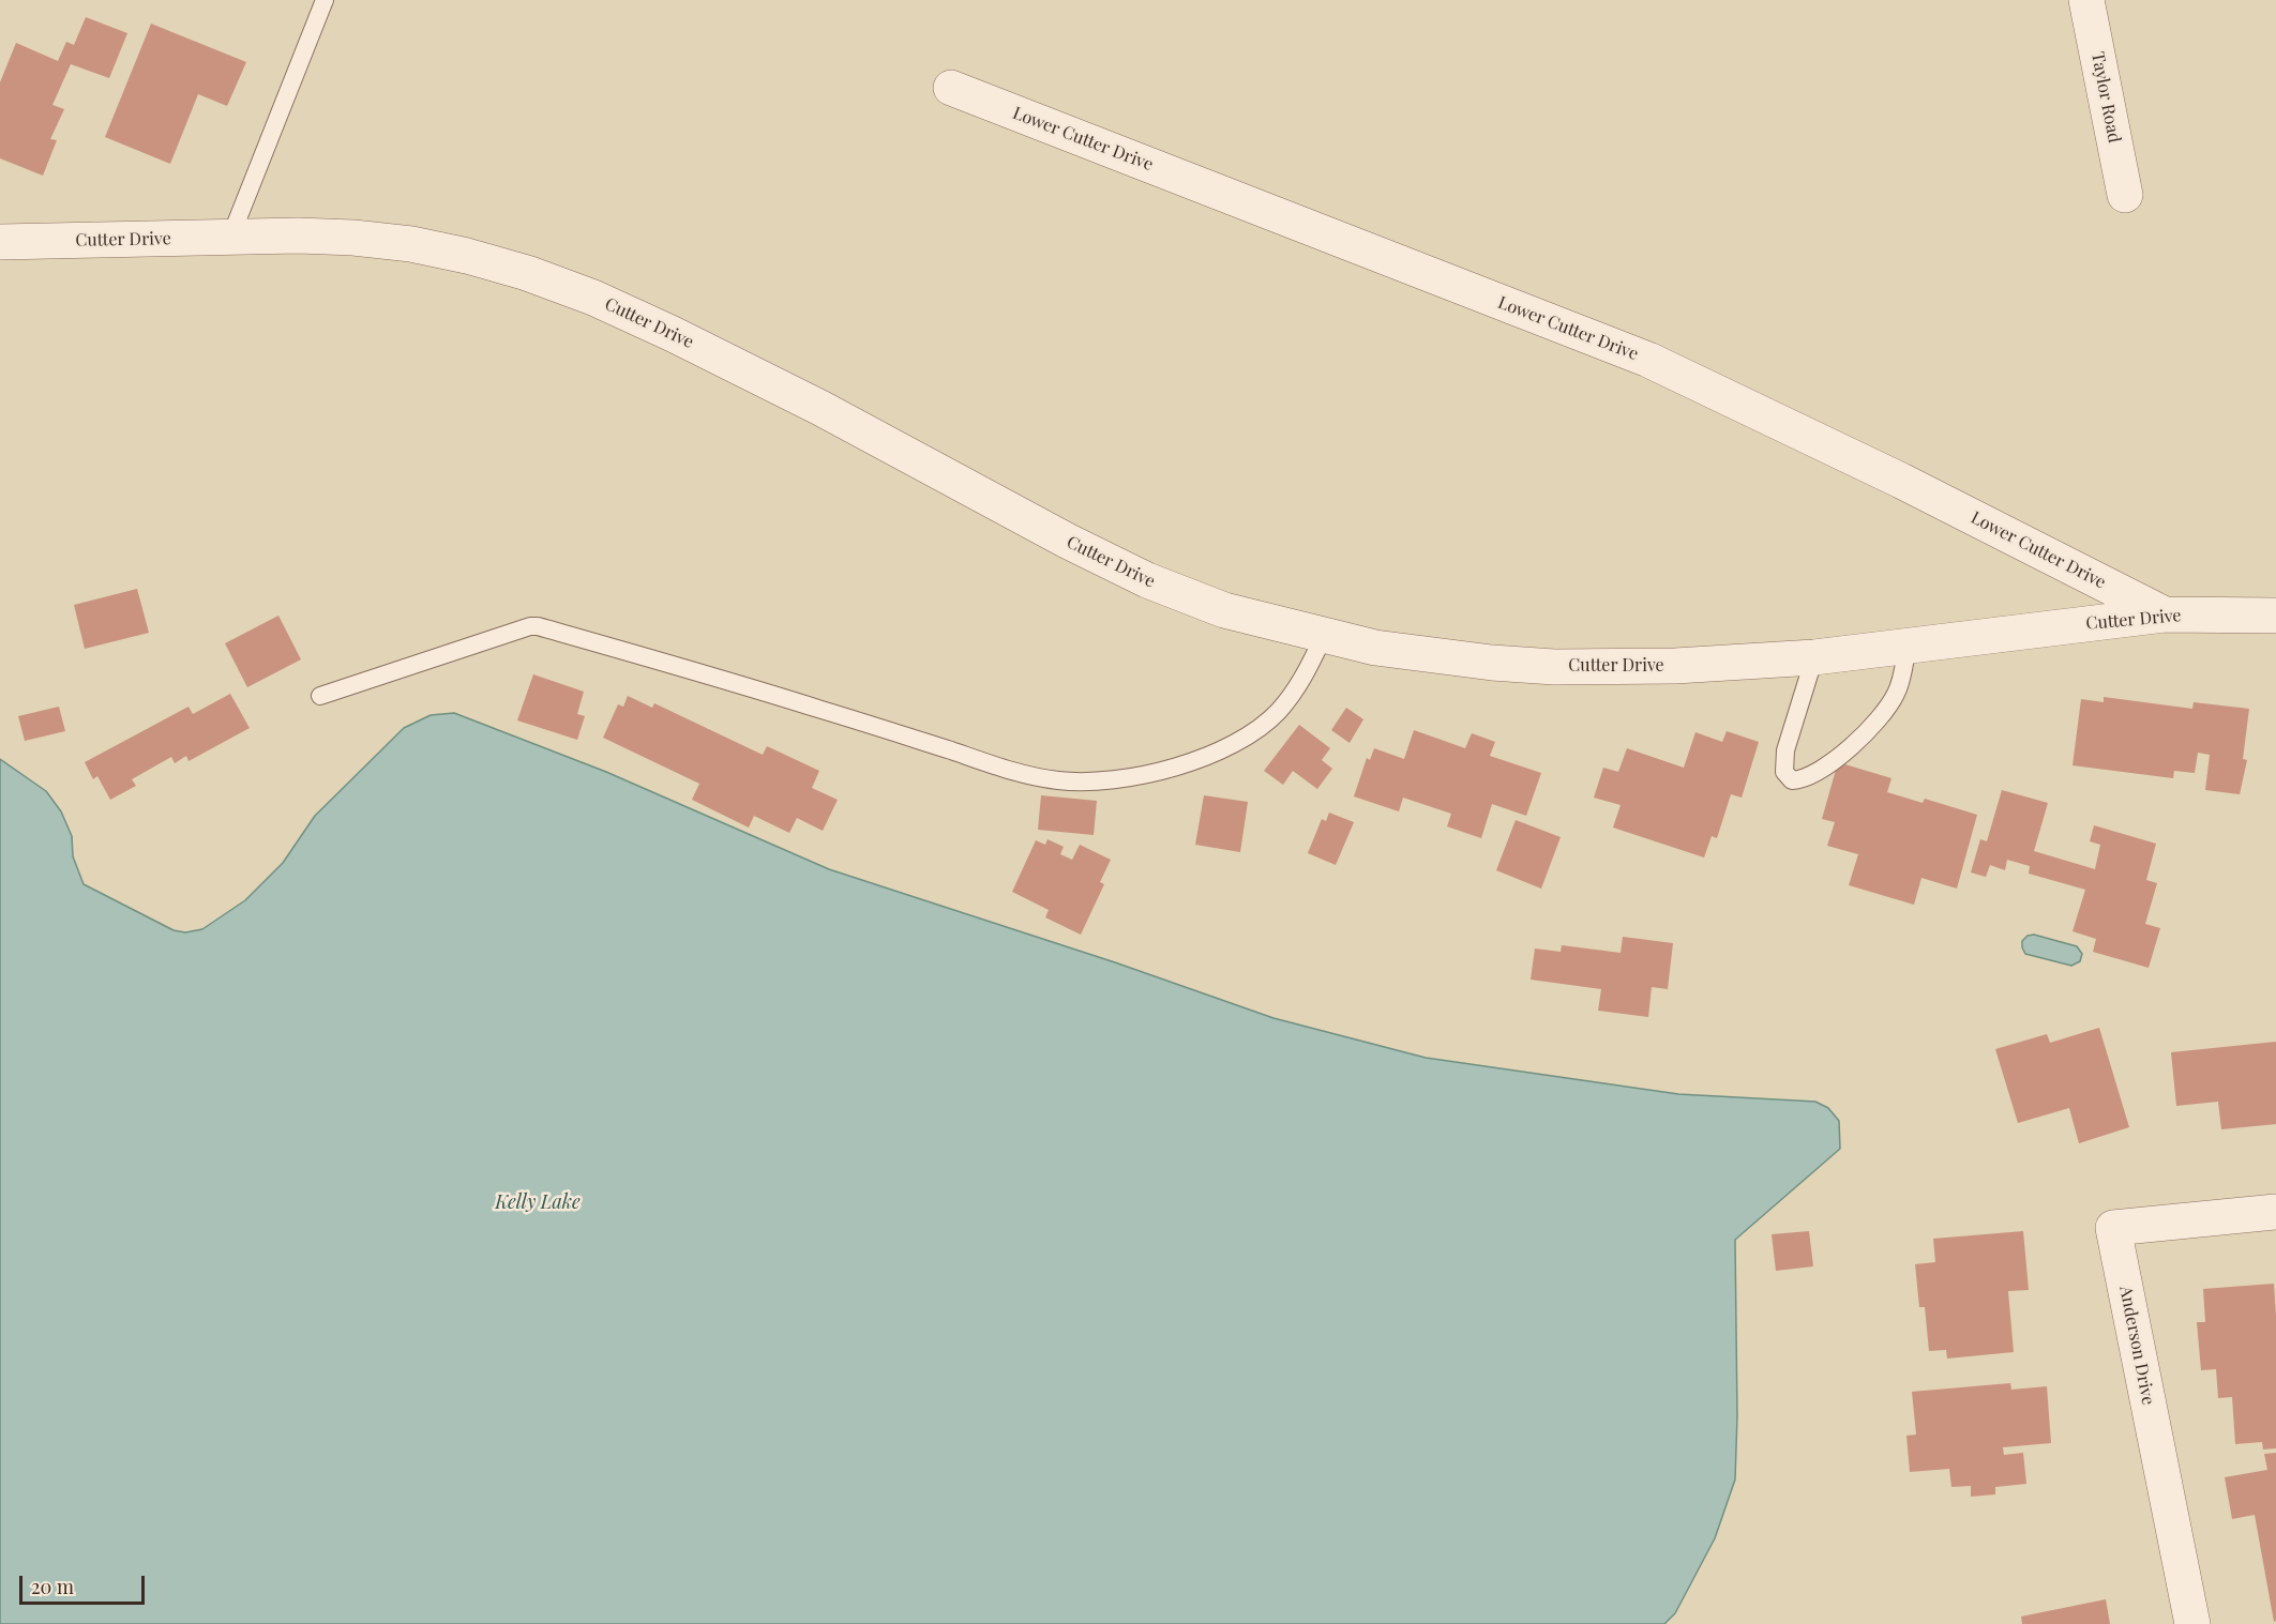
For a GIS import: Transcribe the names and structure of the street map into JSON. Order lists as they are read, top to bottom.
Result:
{
  "streets": {
    "street": [
      "Taylor Road",
      "Lower Cutter Drive",
      "Cutter Drive",
      "Anderson Drive"
    ]
  },
  "crossings": [
    ["Lower Cutter Drive", "Cutter Drive"]
  ],
  "water": ["Kelly Lake"],
  "scale_bar": "20 m"
}
